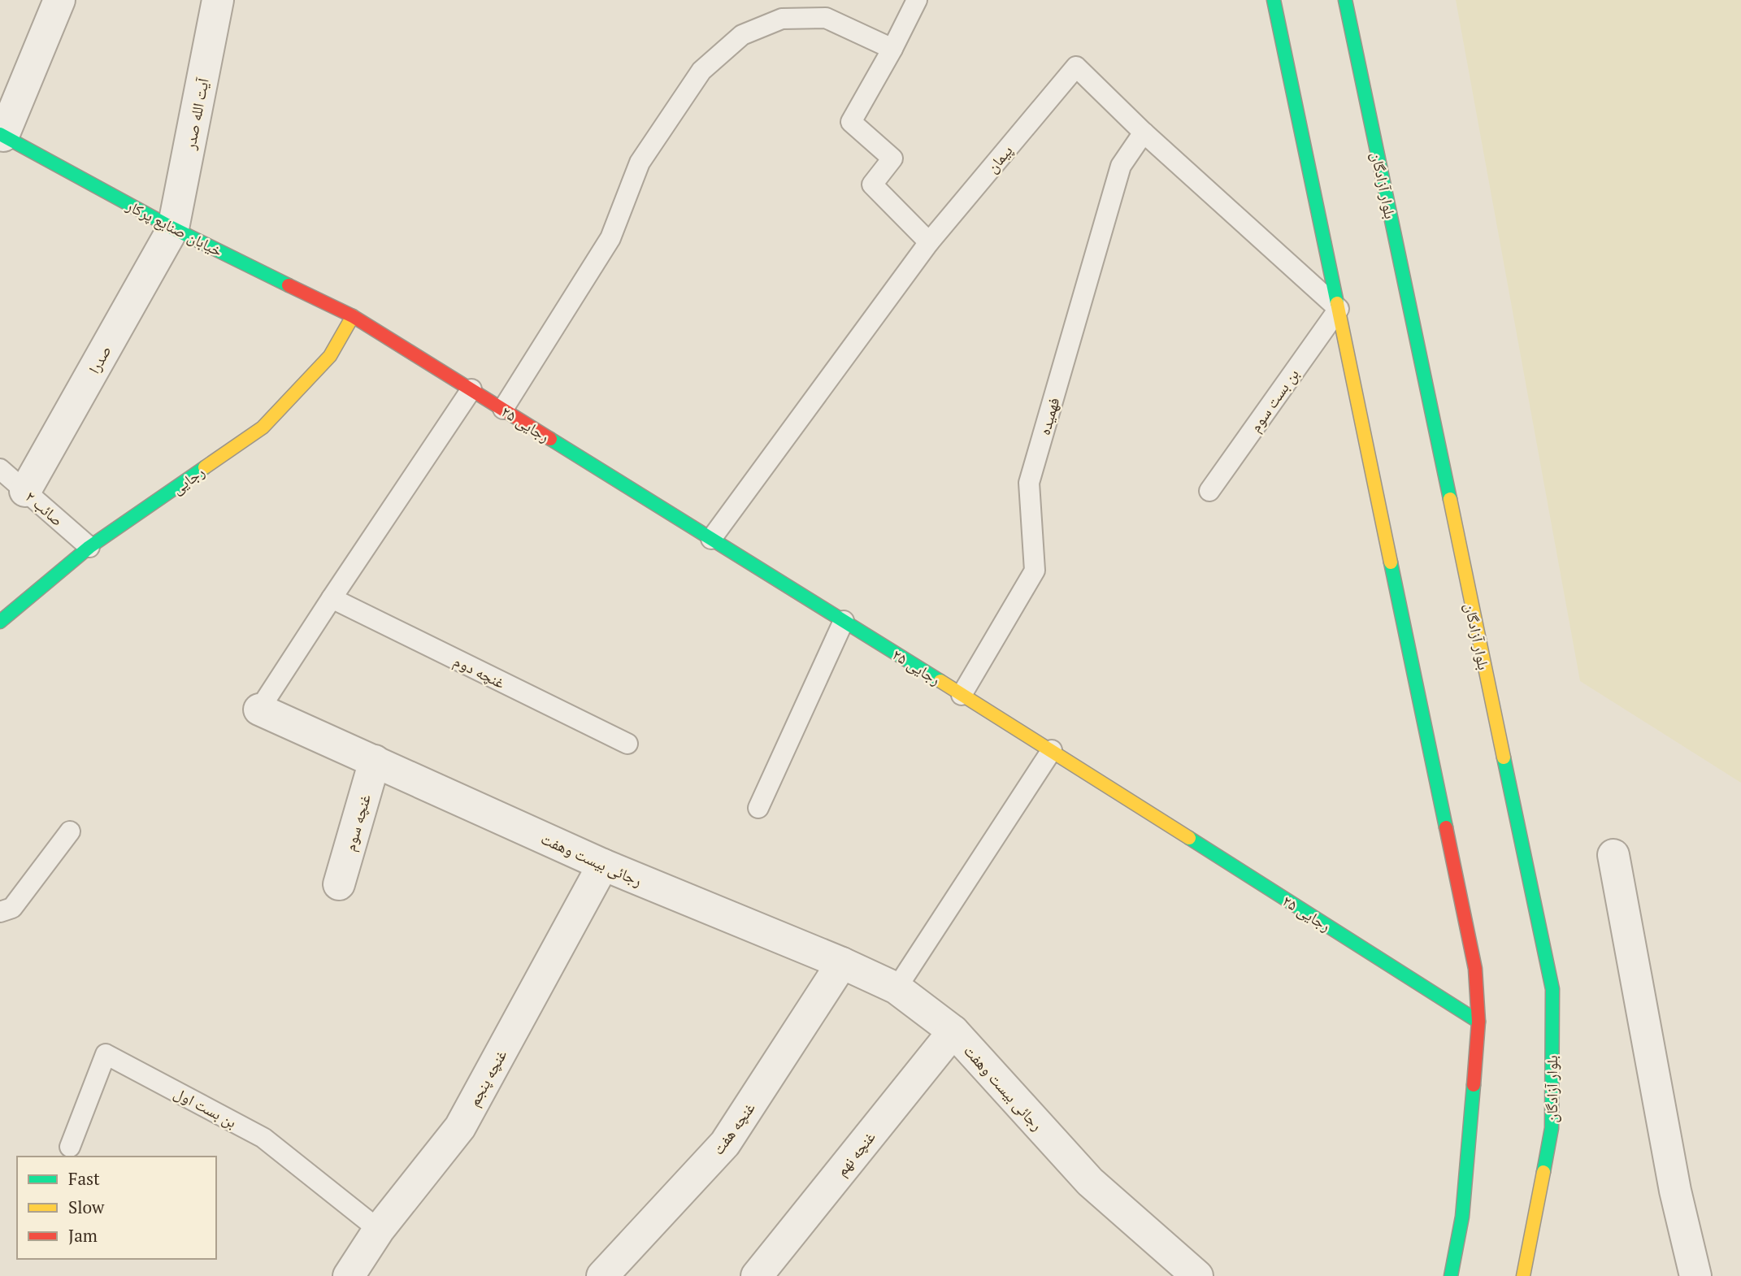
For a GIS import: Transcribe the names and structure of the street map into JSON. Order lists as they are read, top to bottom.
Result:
{
  "streets": {
    "main road": [
      "بلوار آزادگان",
      "خیابان صنایع پرکار",
      "رجایی ۲۵",
      "رجایی"
    ],
    "street": [
      "آیت الله صدر",
      "صدرا",
      "غنچه سوم",
      "رجائی بیست وهفت",
      "غنچه پنجم",
      "غنچه هفت",
      "غنچه نهم"
    ],
    "lane": [
      "پیمان",
      "بن بست سوم",
      "فهمیده",
      "صائب ۲",
      "غنچه دوم",
      "بن بست اول"
    ]
  },
  "crossings": [
    ["آیت الله صدر", "خیابان صنایع پرکار"],
    ["آیت الله صدر", "صدرا"],
    ["پیمان", "بن بست سوم"],
    ["پیمان", "فهمیده"],
    ["پیمان", "رجایی ۲۵"],
    ["خیابان صنایع پرکار", "صدرا"],
    ["خیابان صنایع پرکار", "رجایی ۲۵"],
    ["خیابان صنایع پرکار", "رجایی"],
    ["صدرا", "صائب ۲"],
    ["فهمیده", "رجایی ۲۵"],
    ["رجایی ۲۵", "رجایی"],
    ["رجایی ۲۵", "رجائی بیست وهفت"],
    ["رجایی", "صائب ۲"],
    ["غنچه دوم", "رجائی بیست وهفت"],
    ["غنچه سوم", "رجائی بیست وهفت"],
    ["رجائی بیست وهفت", "غنچه پنجم"],
    ["رجائی بیست وهفت", "غنچه هفت"],
    ["رجائی بیست وهفت", "غنچه نهم"],
    ["غنچه پنجم", "بن بست اول"]
  ],
  "legend": ["Fast", "Slow", "Jam"]
}
